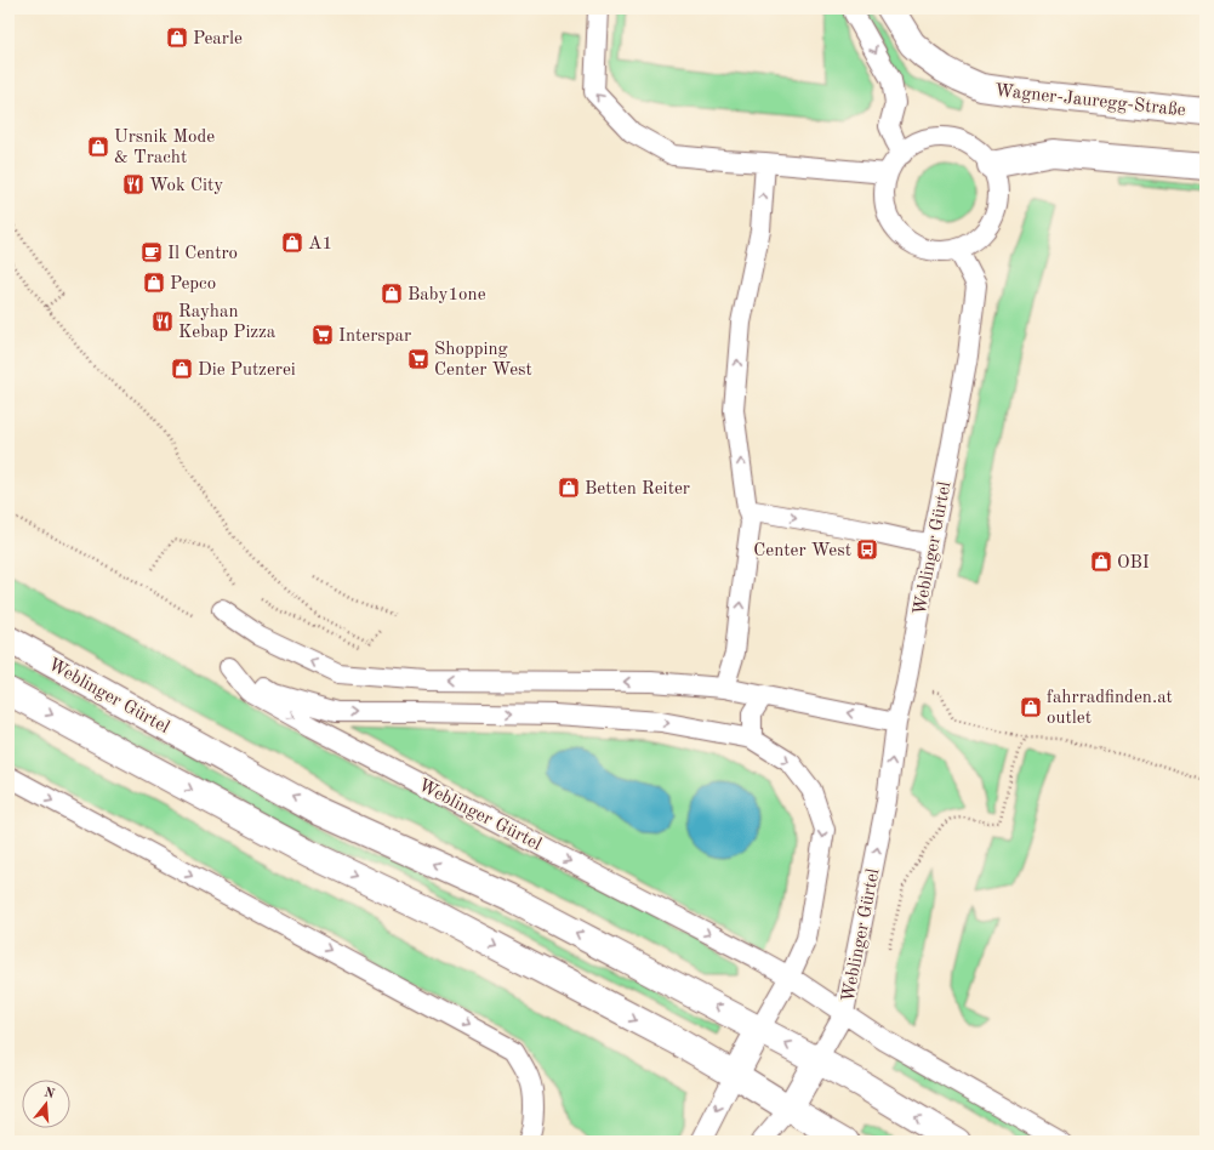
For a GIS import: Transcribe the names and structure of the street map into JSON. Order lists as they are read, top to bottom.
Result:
{
  "streets": {
    "main road": ["Wagner-Jauregg-Straße", "Weblinger Gürtel"]
  },
  "places": {
    "shop": [
      "Pearle",
      "Ursnik Mode & Tracht",
      "A1",
      "Pepco",
      "Baby1one",
      "Die Putzerei",
      "Betten Reiter",
      "OBI",
      "fahrradfinden.at outlet"
    ],
    "restaurant": ["Wok City", "Rayhan Kebap Pizza"],
    "cafe": ["Il Centro"],
    "supermarket": ["Interspar", "Shopping Center West"],
    "bus stop": ["Center West"]
  },
  "north": "top"
}
